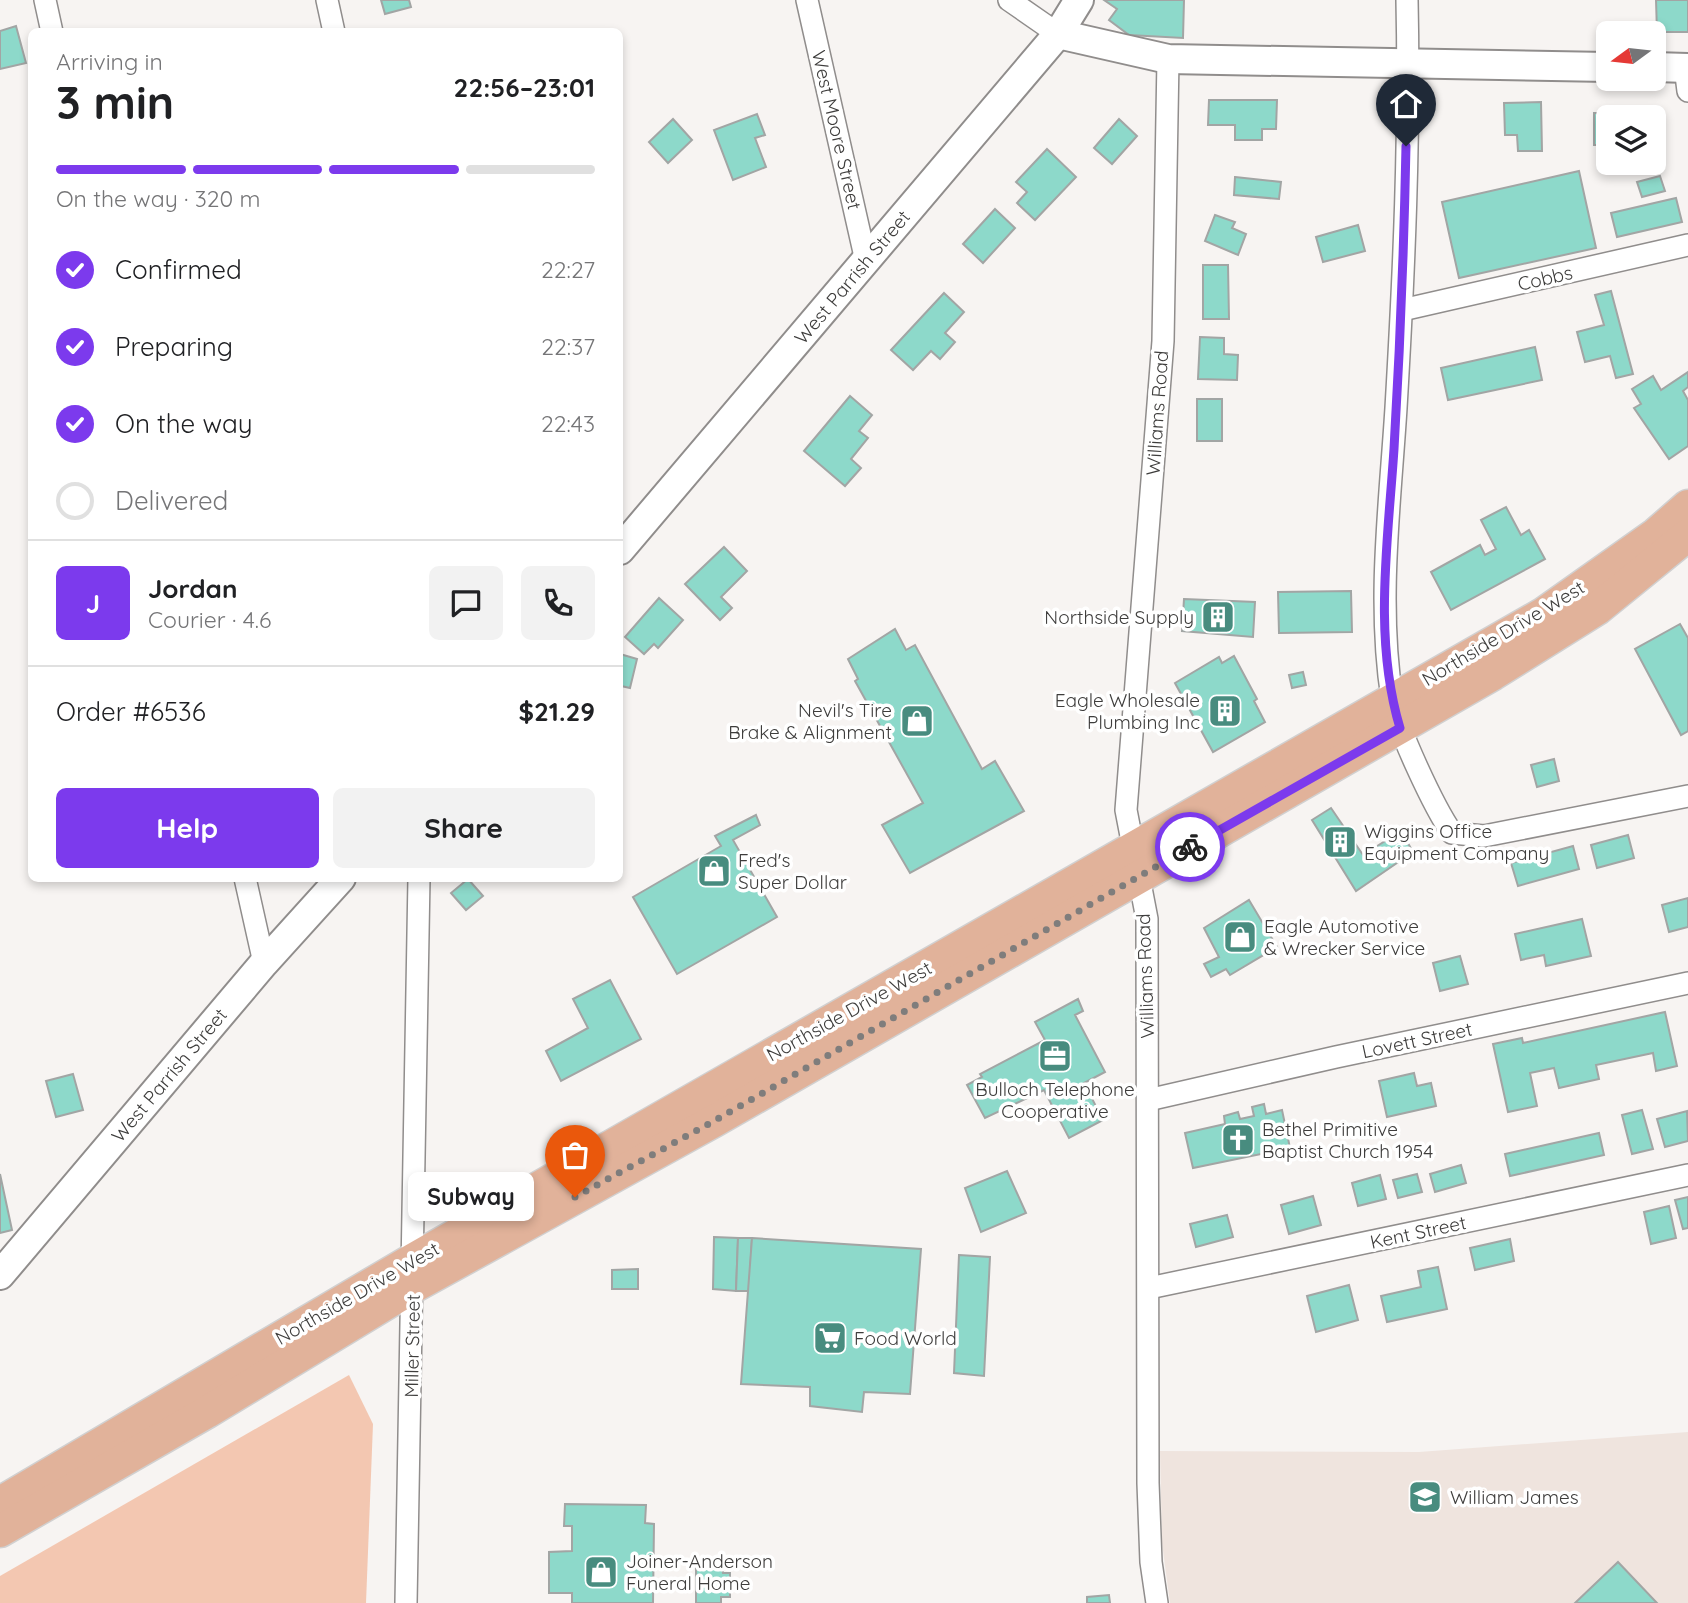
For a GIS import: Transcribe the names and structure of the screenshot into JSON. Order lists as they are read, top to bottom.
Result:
{
  "streets": {
    "main road": ["Northside Drive West"],
    "street": [
      "West Moore Street",
      "West Parrish Street",
      "Cobbs",
      "Williams Road",
      "Lovett Street",
      "Kent Street",
      "Miller Street"
    ]
  },
  "crossings": [
    ["West Moore Street", "West Parrish Street"],
    ["Williams Road", "Northside Drive West"],
    ["Williams Road", "Lovett Street"],
    ["Williams Road", "Kent Street"],
    ["Northside Drive West", "Miller Street"]
  ],
  "places": {
    "building": ["Northside Supply", "Eagle Wholesale Plumbing Inc", "Wiggins Office Equipment Company"],
    "shop": [
      "Nevil's Tire Brake & Alignment",
      "Fred's Super Dollar",
      "Eagle Automotive & Wrecker Service",
      "Joiner-Anderson Funeral Home"
    ],
    "office": ["Bulloch Telephone Cooperative"],
    "church": ["Bethel Primitive Baptist Church 1954"],
    "other": ["Subway"],
    "supermarket": ["Food World"],
    "school or university": ["William James"]
  },
  "north": "left",
  "page": {
    "heading": ["3 min", "Arriving in", "22:56–23:01"],
    "panel": [
      "Jordan",
      "Courier · 4.6",
      "Order #6536",
      "$21.29"
    ],
    "bar": "On the way · 320 m",
    "list": [
      ["Confirmed", "22:27"],
      ["Preparing", "22:37"],
      ["On the way", "22:43"],
      "Delivered"
    ],
    "round": "J",
    "buttons": ["Help", "Share"],
    "bubble": "Subway"
  }
}
